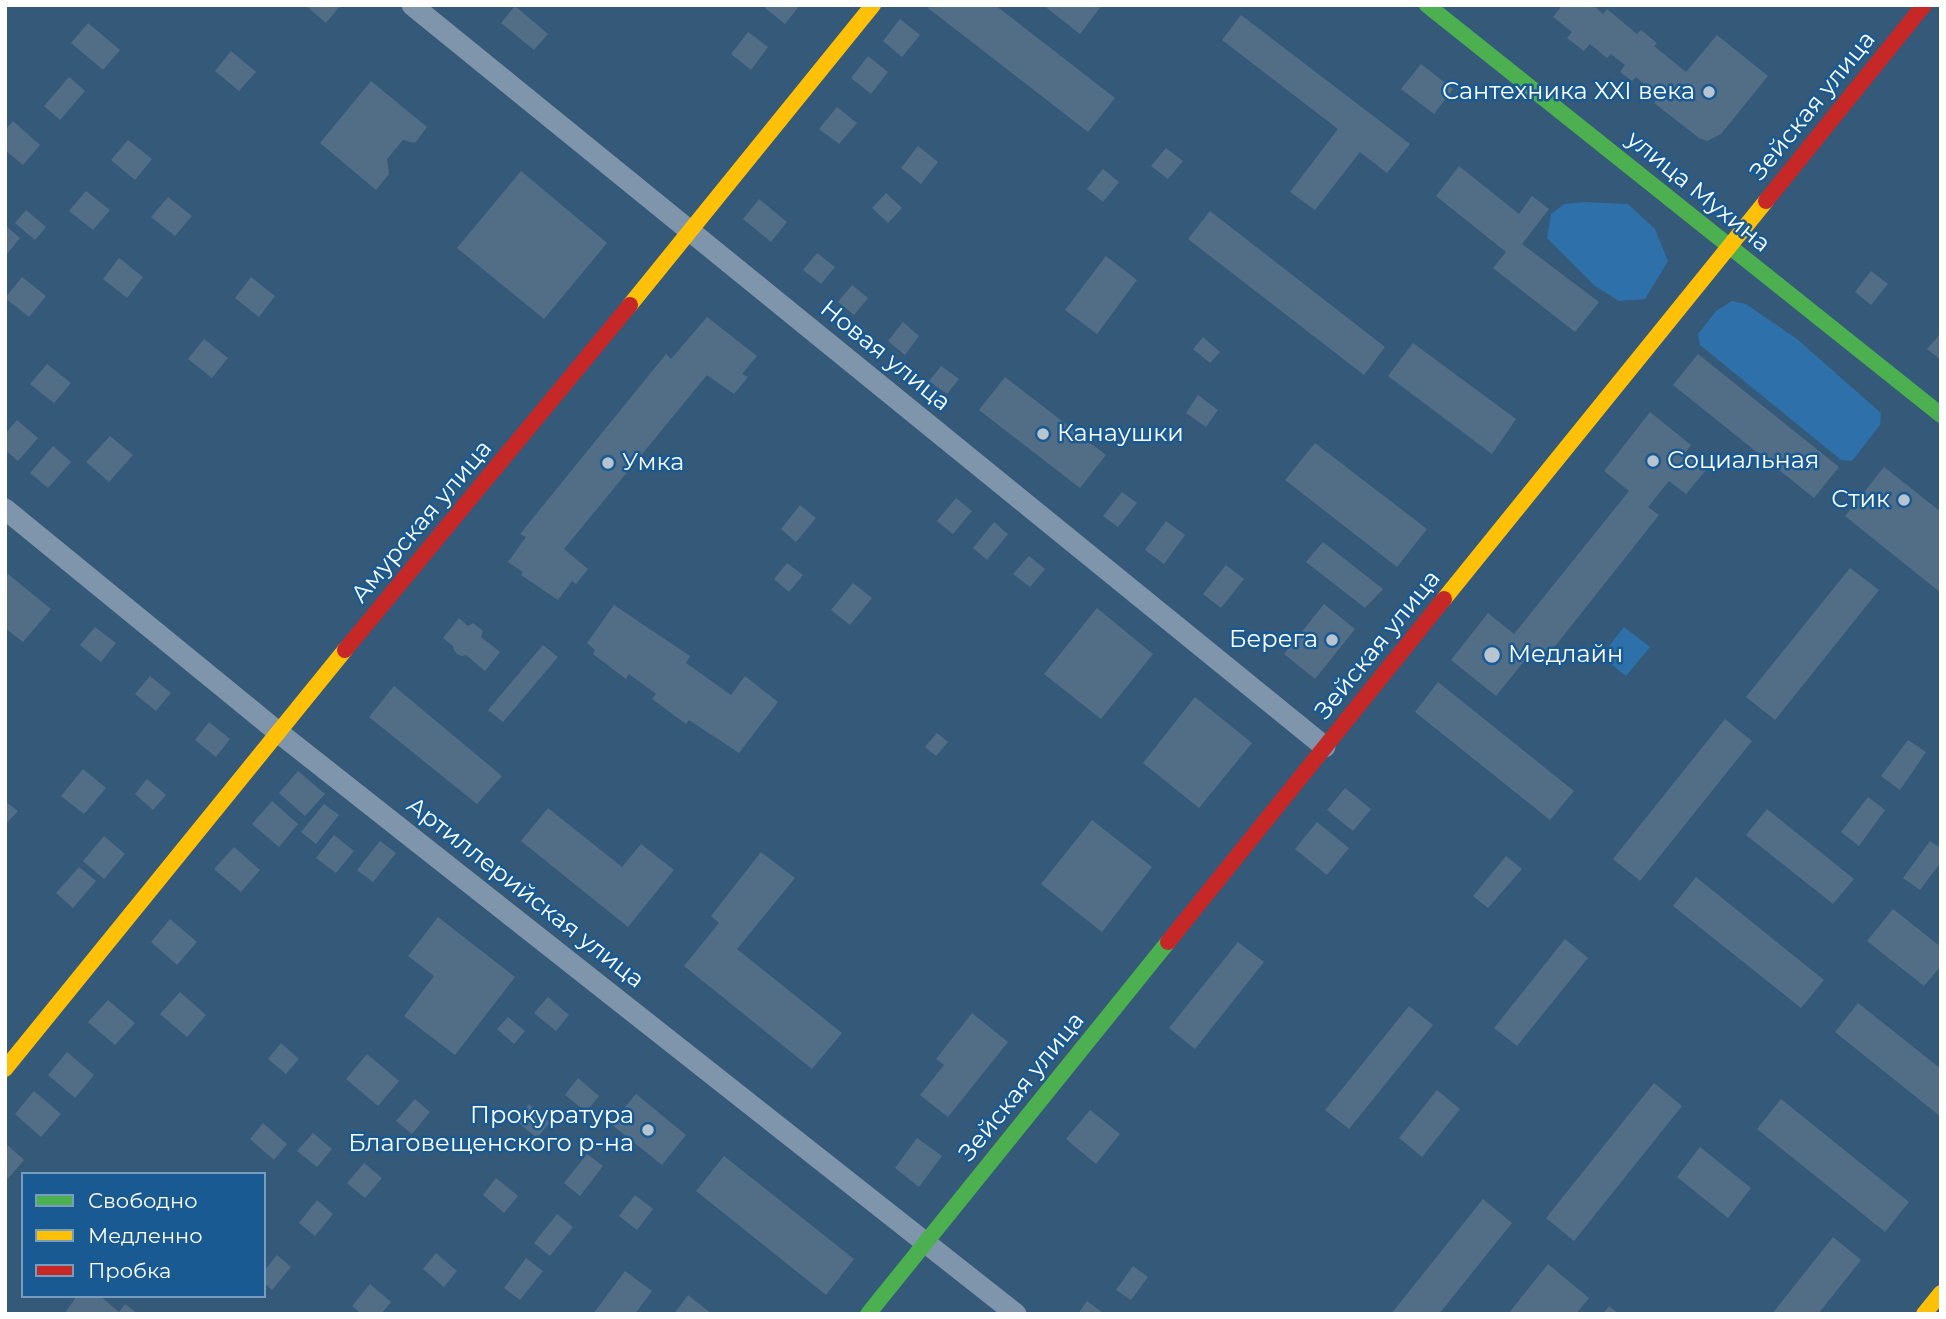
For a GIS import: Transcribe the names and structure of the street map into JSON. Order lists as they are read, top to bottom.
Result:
{
  "streets": {
    "street": [
      "Зейская улица",
      "улица Мухина",
      "Новая улица",
      "Амурская улица",
      "Артиллерийская улица"
    ]
  },
  "crossings": [
    ["Зейская улица", "улица Мухина"],
    ["Зейская улица", "Новая улица"],
    ["Зейская улица", "Артиллерийская улица"],
    ["Новая улица", "Амурская улица"],
    ["Амурская улица", "Артиллерийская улица"]
  ],
  "places": [
    "Сантехника XXI века",
    "Канаушки",
    "Социальная",
    "Умка",
    "Стик",
    "Берега",
    "Медлайн",
    "Прокуратура Благовещенского р-на"
  ],
  "legend": ["Свободно", "Медленно", "Пробка"]
}
